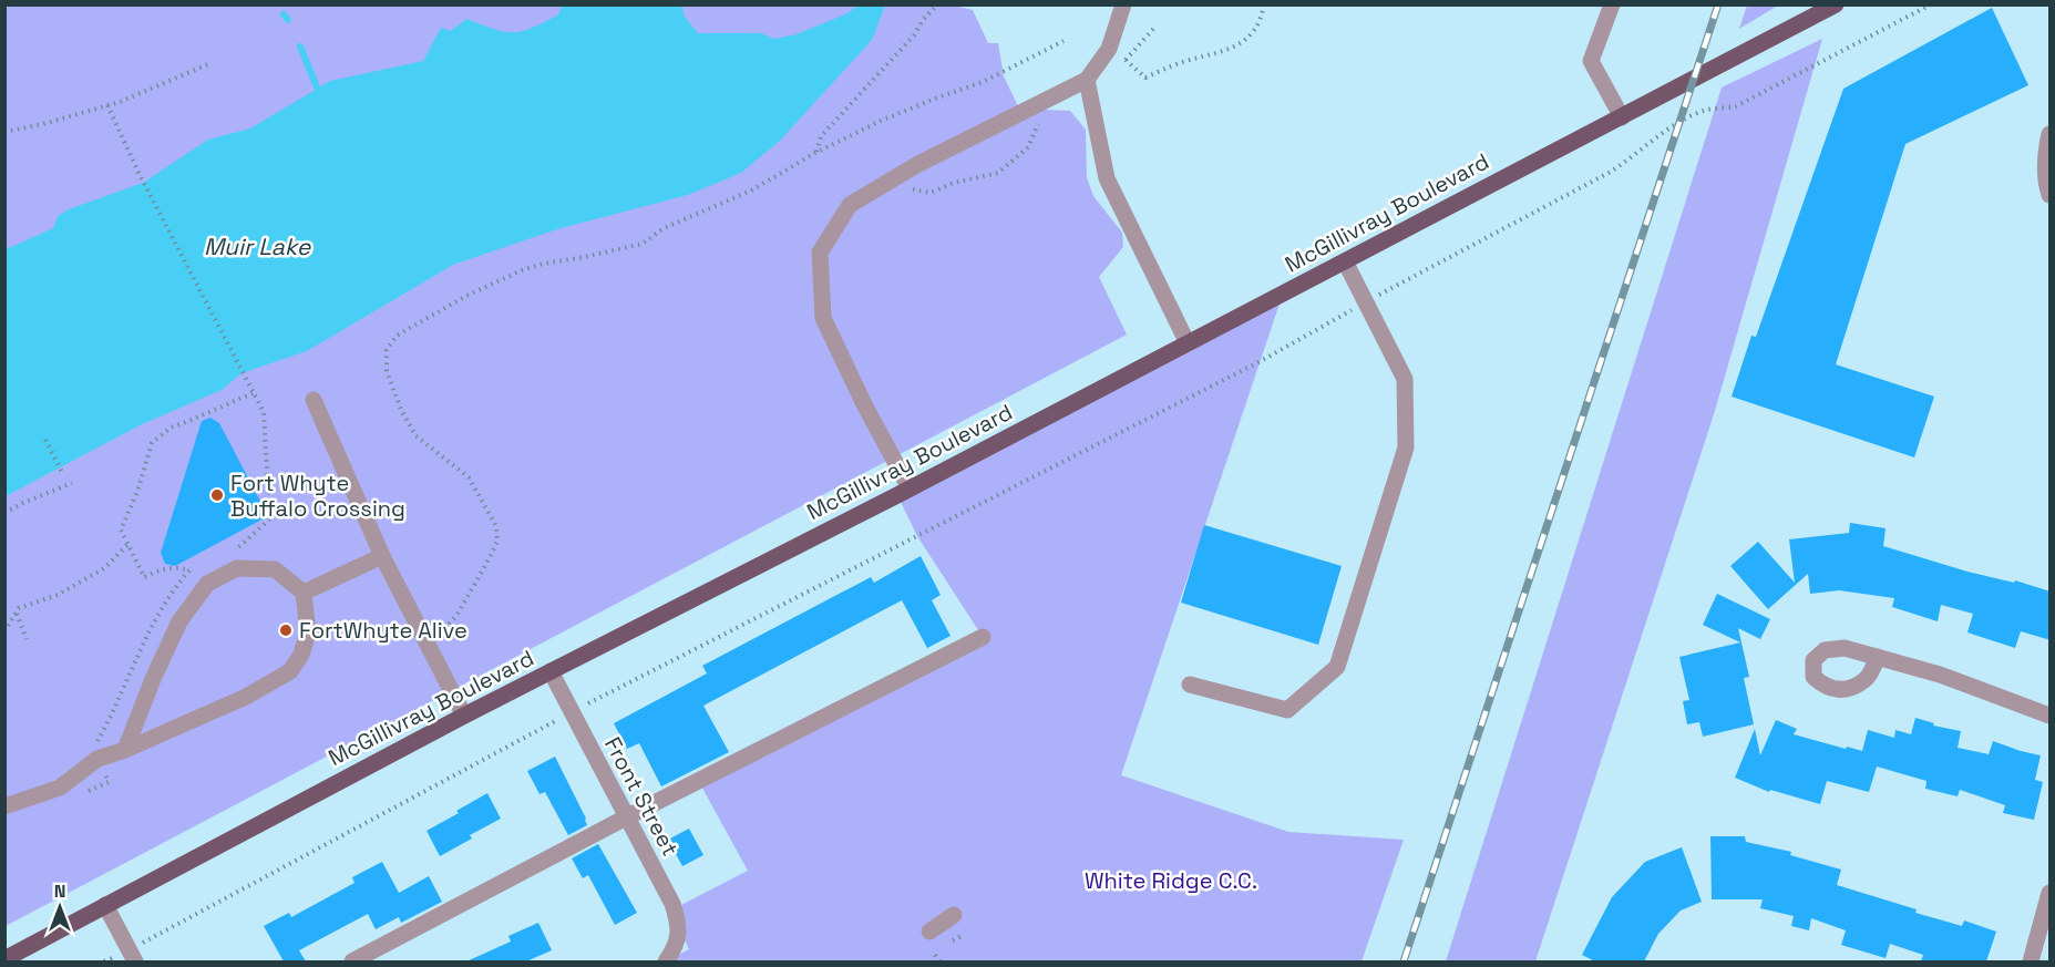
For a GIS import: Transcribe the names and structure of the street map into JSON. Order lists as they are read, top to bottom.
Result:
{
  "streets": {
    "main road": ["McGillivray Boulevard"],
    "street": ["Front Street"]
  },
  "crossings": [
    ["McGillivray Boulevard", "Front Street"]
  ],
  "water": ["Muir Lake"],
  "parks": ["White Ridge C.C."],
  "places": ["Fort Whyte Buffalo Crossing", "FortWhyte Alive"],
  "north": "top"
}
